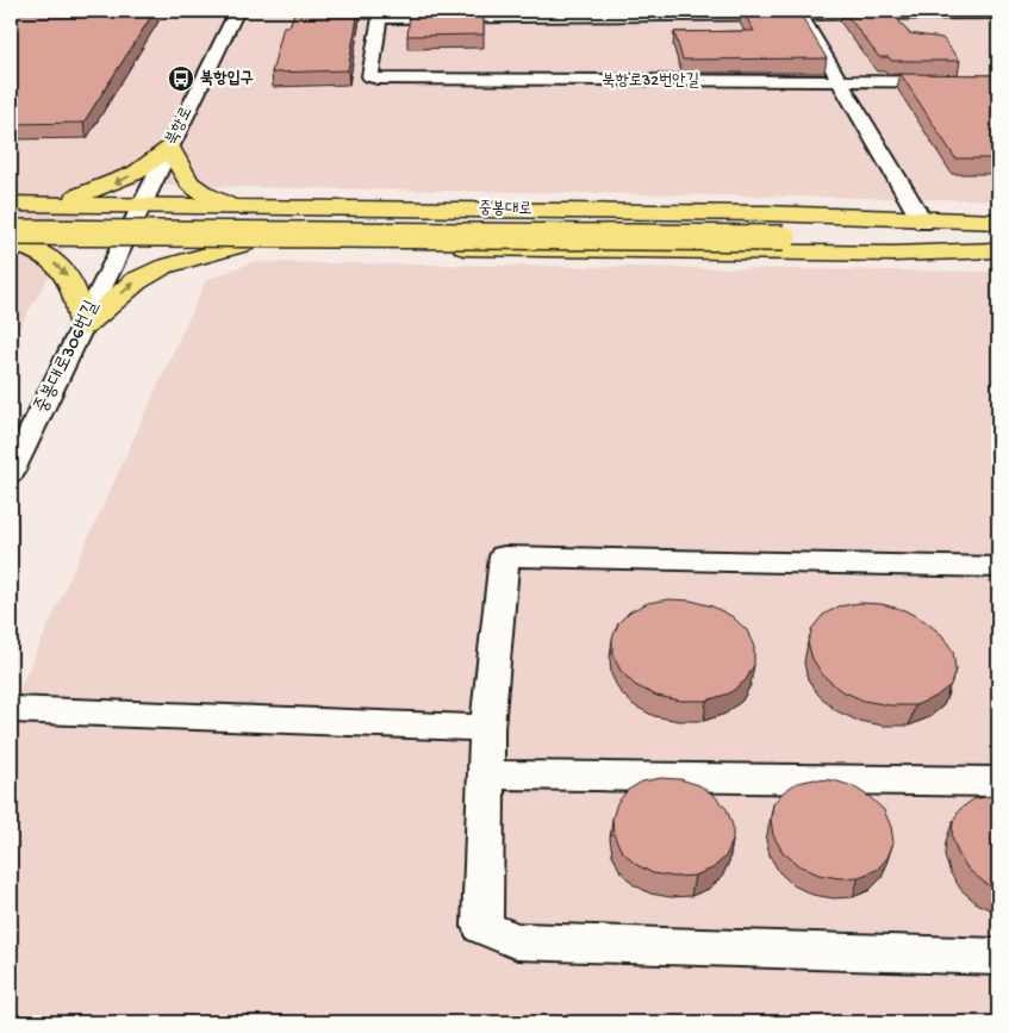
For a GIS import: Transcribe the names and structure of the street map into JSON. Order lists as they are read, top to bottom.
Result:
{
  "streets": {
    "main road": ["중봉대로"],
    "street": ["북항로32번안길", "북항로", "중봉대로306번길"]
  },
  "crossings": [
    ["북항로", "중봉대로"],
    ["북항로", "중봉대로306번길"],
    ["중봉대로", "중봉대로306번길"]
  ],
  "places": {
    "bus stop": ["북항입구"]
  }
}
